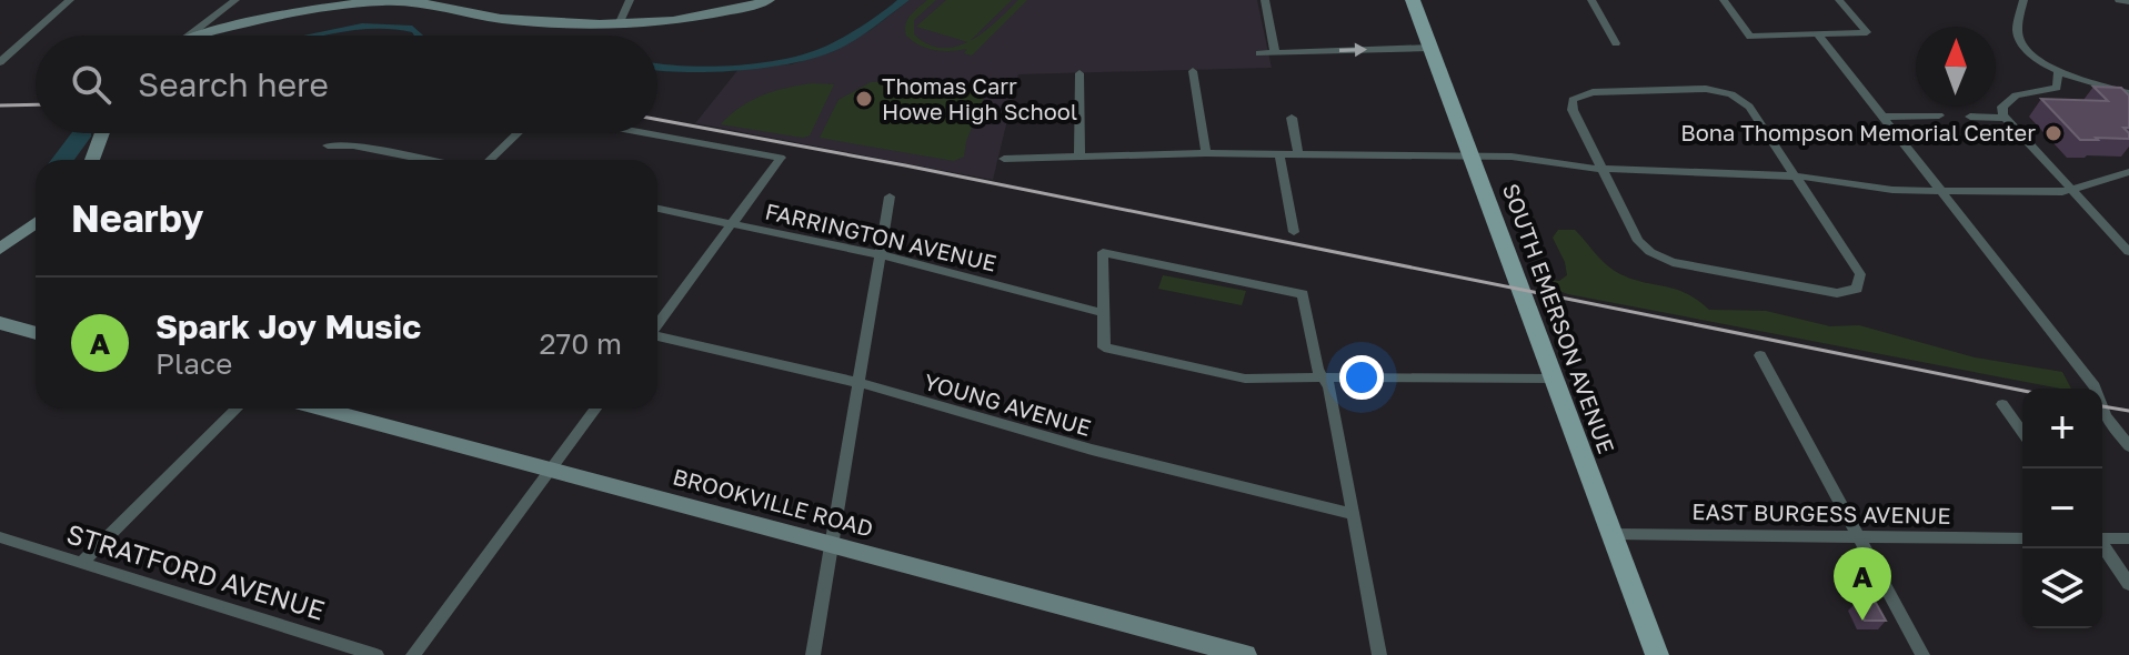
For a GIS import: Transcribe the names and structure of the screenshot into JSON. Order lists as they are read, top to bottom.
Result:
{
  "streets": {
    "main road": ["SOUTH EMERSON AVENUE"],
    "street": [
      "FARRINGTON AVENUE",
      "YOUNG AVENUE",
      "BROOKVILLE ROAD",
      "EAST BURGESS AVENUE",
      "STRATFORD AVENUE"
    ]
  },
  "crossings": [
    ["SOUTH EMERSON AVENUE", "EAST BURGESS AVENUE"]
  ],
  "places": ["Thomas Carr Howe High School", "Bona Thompson Memorial Center"],
  "north": "top",
  "page": {
    "search": "Search here",
    "heading": "Nearby",
    "list": [
      {
        "mark": "A",
        "name": "Spark Joy Music",
        "note": "Place",
        "value": "270 m"
      }
    ],
    "map_buttons": ["+", "−"],
    "pins": "A"
  }
}
